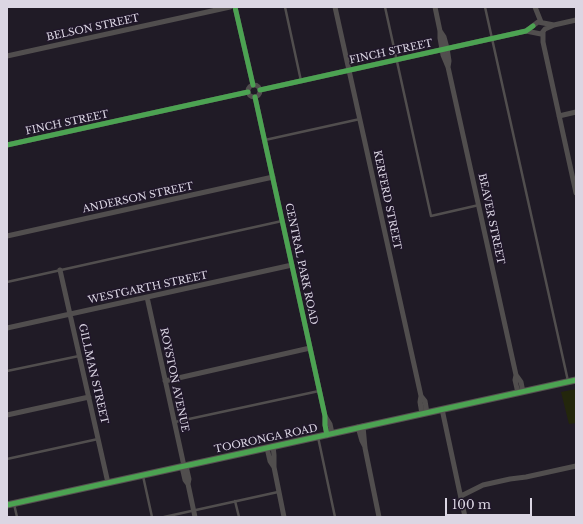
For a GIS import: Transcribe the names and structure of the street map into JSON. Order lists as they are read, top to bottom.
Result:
{
  "streets": {
    "main road": ["TOORONGA ROAD"],
    "street": [
      "BELSON STREET",
      "FINCH STREET",
      "ANDERSON STREET",
      "KERFERD STREET",
      "BEAVER STREET",
      "CENTRAL PARK ROAD",
      "WESTGARTH STREET",
      "GILLMAN STREET",
      "ROYSTON AVENUE"
    ]
  },
  "crossings": [
    ["FINCH STREET", "KERFERD STREET"],
    ["FINCH STREET", "BEAVER STREET"],
    ["FINCH STREET", "CENTRAL PARK ROAD"],
    ["ANDERSON STREET", "CENTRAL PARK ROAD"],
    ["KERFERD STREET", "TOORONGA ROAD"],
    ["BEAVER STREET", "TOORONGA ROAD"],
    ["CENTRAL PARK ROAD", "WESTGARTH STREET"],
    ["CENTRAL PARK ROAD", "TOORONGA ROAD"],
    ["WESTGARTH STREET", "GILLMAN STREET"],
    ["WESTGARTH STREET", "ROYSTON AVENUE"],
    ["GILLMAN STREET", "TOORONGA ROAD"],
    ["ROYSTON AVENUE", "TOORONGA ROAD"]
  ],
  "scale_bar": "100 m"
}
